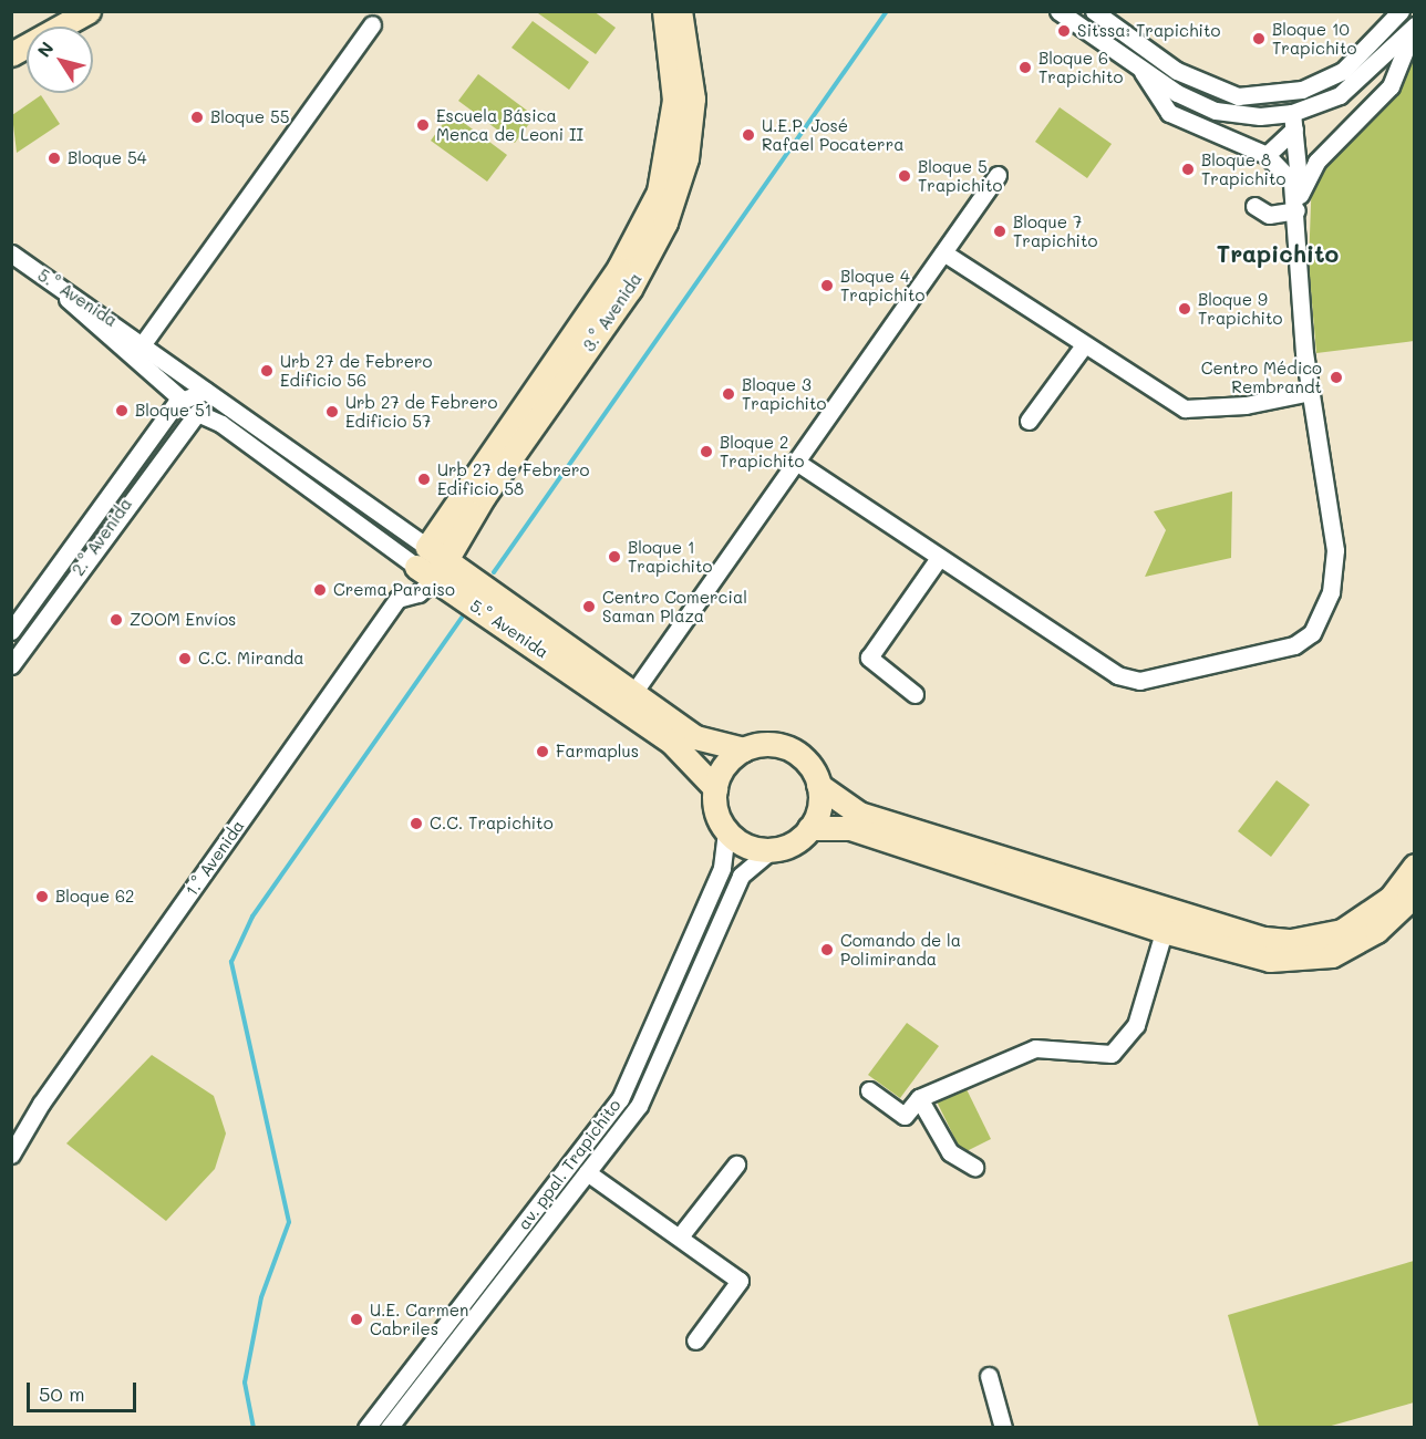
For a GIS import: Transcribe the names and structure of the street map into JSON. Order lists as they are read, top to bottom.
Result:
{
  "streets": {
    "street": [
      "5.° Avenida",
      "3.° Avenida",
      "2.° Avenida",
      "1.° Avenida",
      "av. ppal. Trapichito"
    ]
  },
  "crossings": [
    ["5.° Avenida", "3.° Avenida"],
    ["5.° Avenida", "2.° Avenida"],
    ["5.° Avenida", "1.° Avenida"],
    ["5.° Avenida", "av. ppal. Trapichito"],
    ["3.° Avenida", "1.° Avenida"]
  ],
  "districts": ["Trapichito"],
  "places": [
    "Sitssa: Trapichito",
    "Bloque 10 Trapichito",
    "Bloque 6 Trapichito",
    "Bloque 55",
    "Escuela Básica Menca de Leoni II",
    "U.E.P. José Rafael Pocaterra",
    "Bloque 54",
    "Bloque 8 Trapichito",
    "Bloque 5 Trapichito",
    "Bloque 7 Trapichito",
    "Bloque 4 Trapichito",
    "Bloque 9 Trapichito",
    "Urb 27 de Febrero Edificio 56",
    "Centro Médico Rembrandt",
    "Bloque 3 Trapichito",
    "Bloque 51",
    "Urb 27 de Febrero Edificio 57",
    "Bloque 2 Trapichito",
    "Urb 27 de Febrero Edificio 58",
    "Bloque 1 Trapichito",
    "Crema Paraiso",
    "Centro Comercial Saman Plaza",
    "ZOOM Envíos",
    "C.C. Miranda",
    "Farmaplus",
    "C.C. Trapichito",
    "Bloque 62",
    "Comando de la Polimiranda",
    "U.E. Carmen Cabriles"
  ],
  "scale_bar": "50 m",
  "north": "top left"
}
